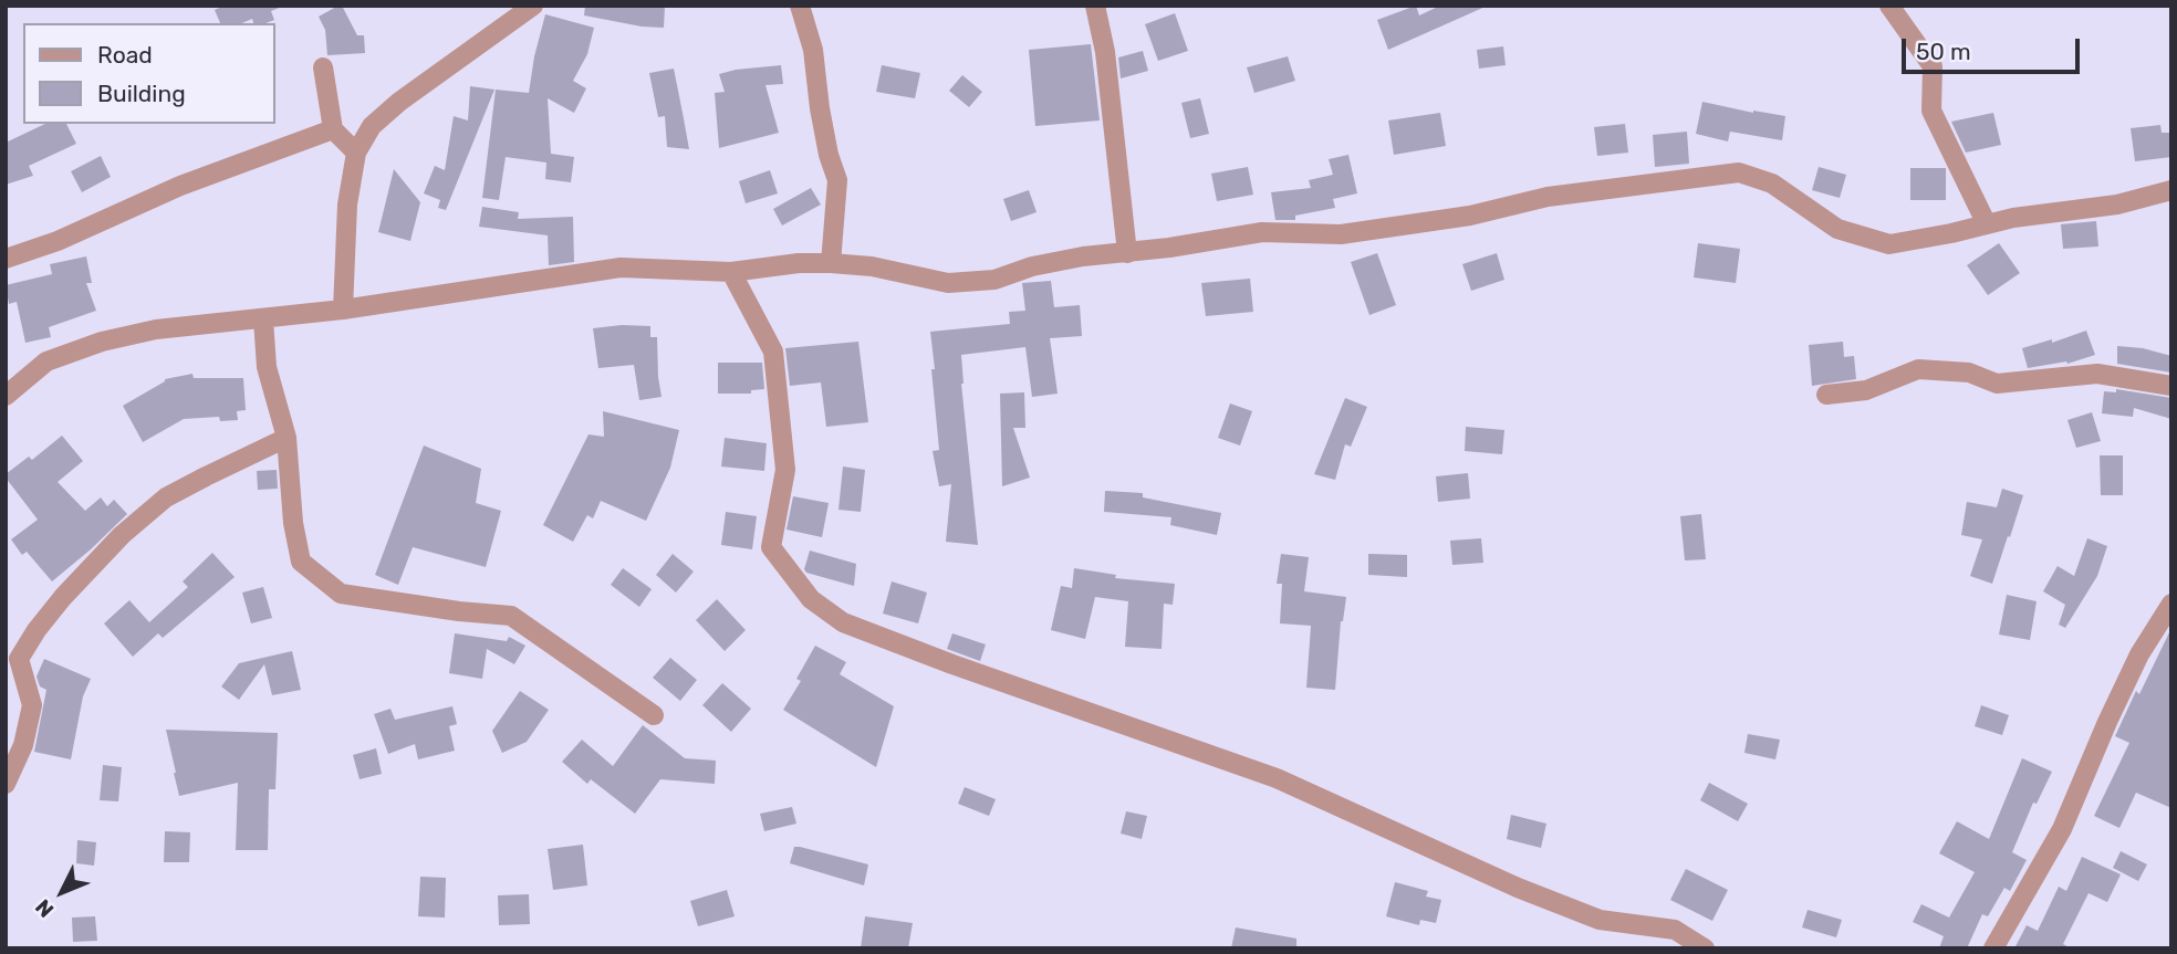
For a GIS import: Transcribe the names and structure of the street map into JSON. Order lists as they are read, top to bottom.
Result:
{
  "legend": ["Road", "Building"],
  "scale_bar": "50 m",
  "north": "bottom left"
}
